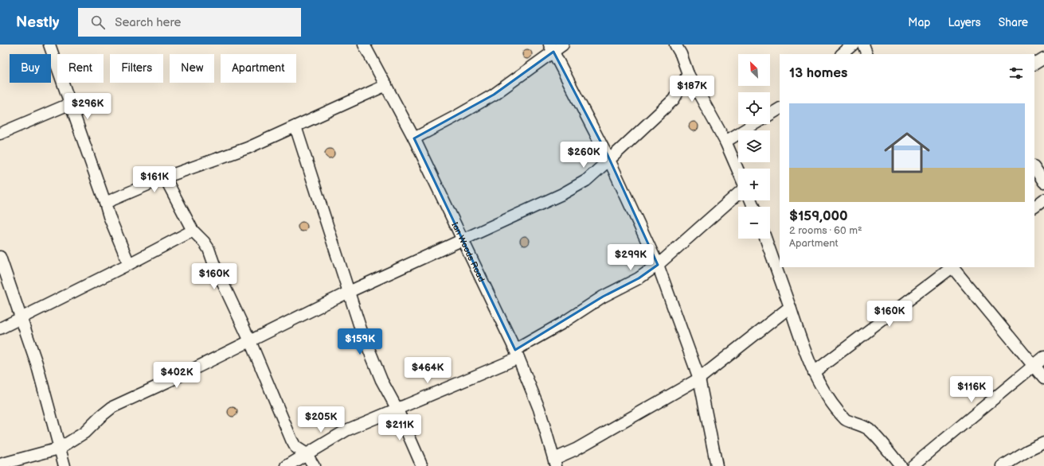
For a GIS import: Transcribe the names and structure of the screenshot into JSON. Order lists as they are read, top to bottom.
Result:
{
  "streets": {
    "street": ["Ian Woods Road"]
  },
  "north": "top left",
  "page": {
    "header": "Nestly",
    "search": "Search here",
    "nav": ["Map", "Layers", "Share"],
    "map_buttons": ["+", "−"],
    "chip": [
      "Buy",
      "Rent",
      "Filters",
      "New",
      "Apartment"
    ],
    "heading": "13 homes",
    "price": [
      "$187K",
      "$296K",
      "$260K",
      "$161K",
      "$299K",
      "$160K",
      "$160K",
      "$159K",
      "$464K",
      "$402K",
      "$116K",
      "$205K",
      "$211K"
    ],
    "list": [
      {
        "name": "$159,000",
        "note": "2 rooms · 60 m² · Apartment"
      }
    ]
  }
}
